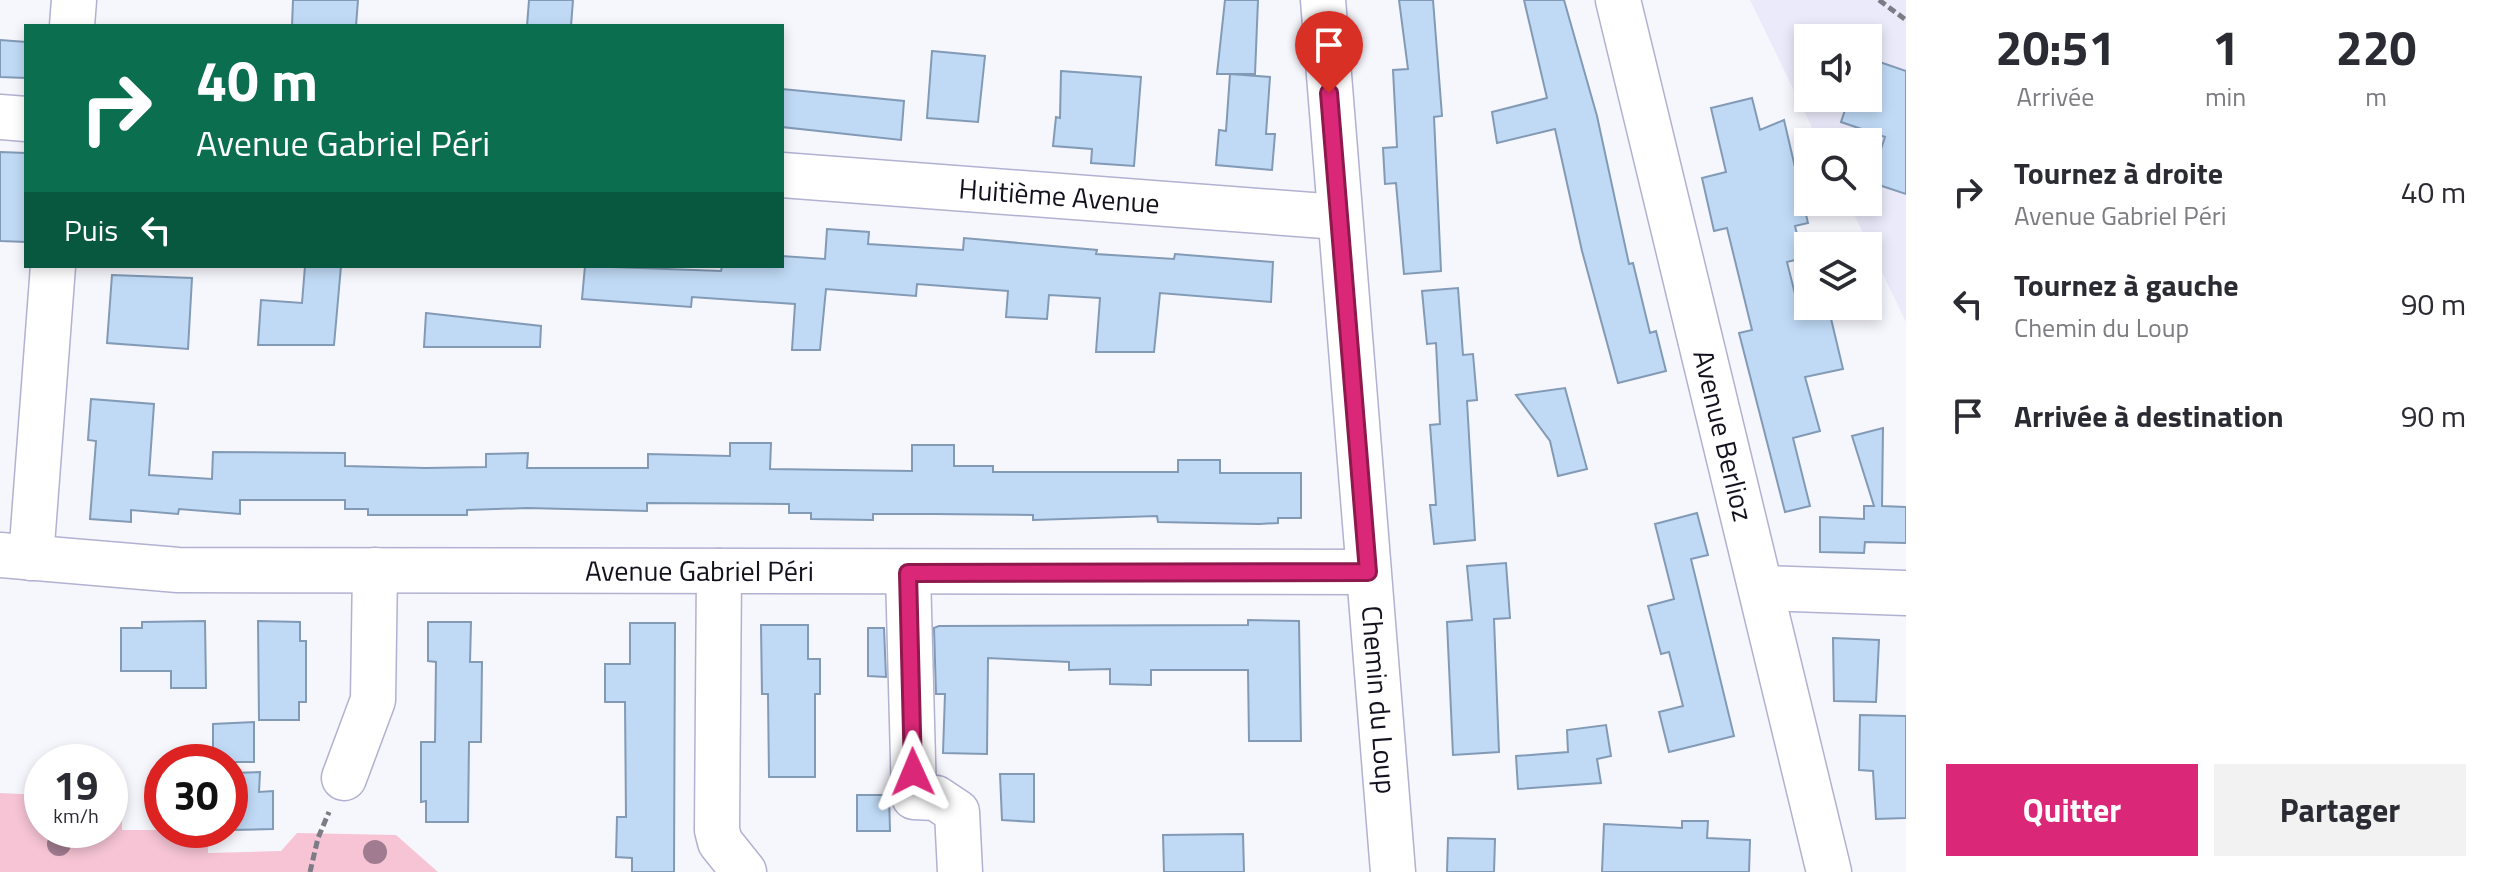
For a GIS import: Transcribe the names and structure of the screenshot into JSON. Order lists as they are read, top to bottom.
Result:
{
  "streets": {
    "street": [
      "Huitième Avenue",
      "Avenue Berlioz",
      "Avenue Gabriel Péri",
      "Chemin du Loup"
    ]
  },
  "crossings": [
    ["Huitième Avenue", "Chemin du Loup"],
    ["Avenue Gabriel Péri", "Chemin du Loup"]
  ],
  "page": {
    "eta": [
      "20:51",
      "Arrivée",
      "1",
      "min",
      "220",
      "m"
    ],
    "turn": ["40 m", "Avenue Gabriel Péri"],
    "list": [
      {
        "name": "Tournez à droite",
        "note": "Avenue Gabriel Péri",
        "value": "40 m"
      },
      {
        "name": "Tournez à gauche",
        "note": "Chemin du Loup",
        "value": "90 m"
      },
      {
        "name": "Arrivée à destination",
        "value": "90 m"
      }
    ],
    "then": "Puis",
    "speed": "19 km/h",
    "limit": "30",
    "buttons": ["Quitter", "Partager"]
  }
}
